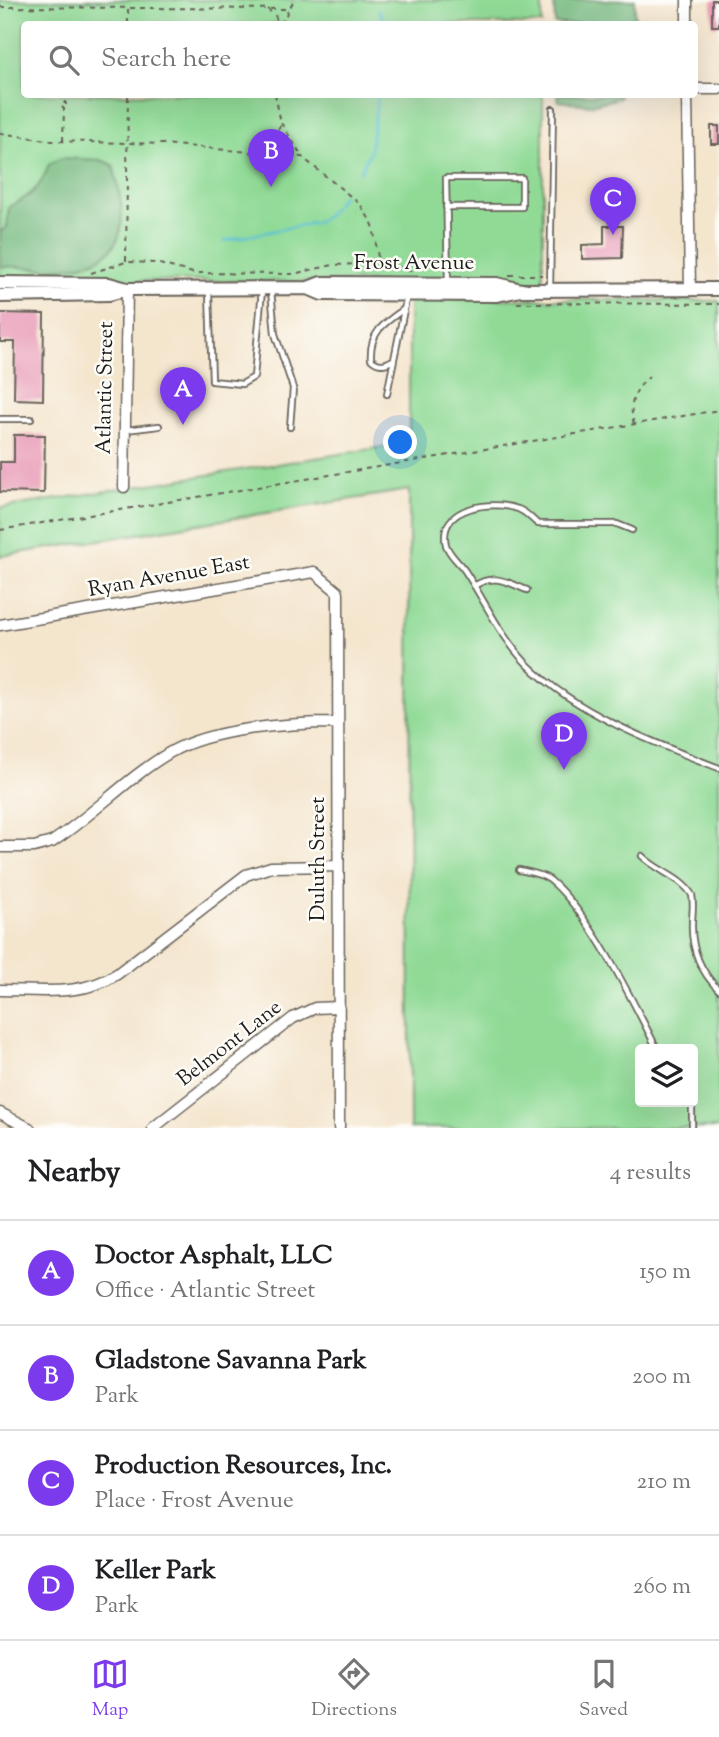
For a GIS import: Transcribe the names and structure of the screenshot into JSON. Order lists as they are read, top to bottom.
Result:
{
  "streets": {
    "street": [
      "Frost Avenue",
      "Atlantic Street",
      "Ryan Avenue East",
      "Duluth Street",
      "Belmont Lane"
    ]
  },
  "crossings": [
    ["Frost Avenue", "Atlantic Street"],
    ["Ryan Avenue East", "Duluth Street"],
    ["Duluth Street", "Belmont Lane"]
  ],
  "page": {
    "search": "Search here",
    "pins": [
      "B",
      "C",
      "A",
      "D"
    ],
    "heading": ["Nearby", "4 results"],
    "list": [
      {
        "mark": "A",
        "name": "Doctor Asphalt, LLC",
        "note": "Office · Atlantic Street",
        "value": "150 m"
      },
      {
        "mark": "B",
        "name": "Gladstone Savanna Park",
        "note": "Park",
        "value": "200 m"
      },
      {
        "mark": "C",
        "name": "Production Resources, Inc.",
        "note": "Place · Frost Avenue",
        "value": "210 m"
      },
      {
        "mark": "D",
        "name": "Keller Park",
        "note": "Park",
        "value": "260 m"
      }
    ],
    "nav": ["Map", "Directions", "Saved"]
  }
}
